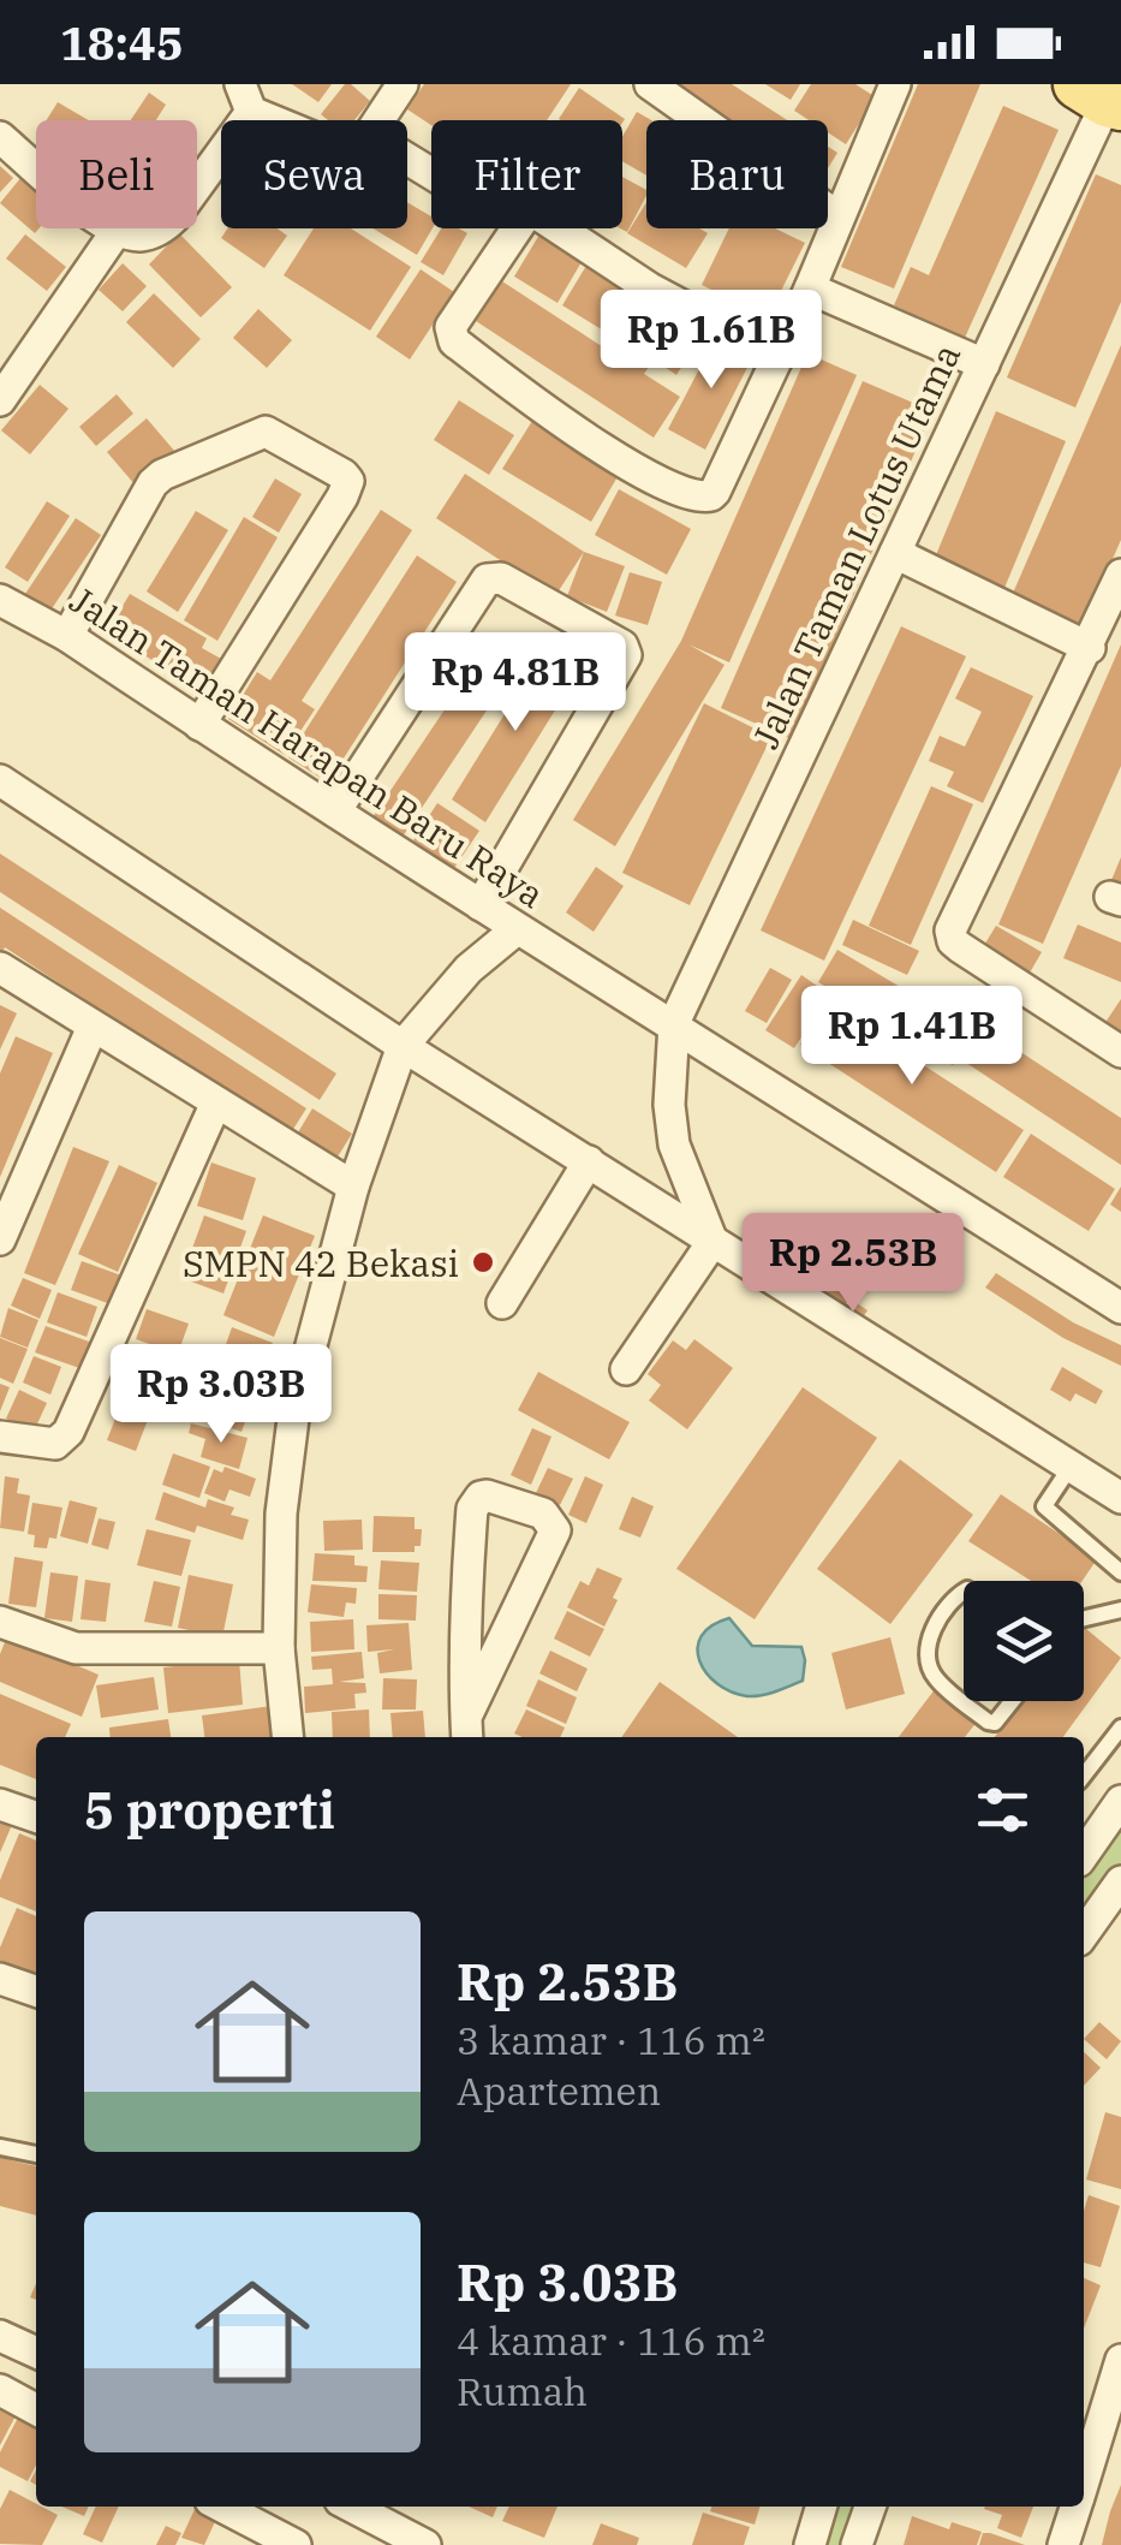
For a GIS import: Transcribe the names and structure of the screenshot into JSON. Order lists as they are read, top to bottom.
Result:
{
  "streets": {
    "street": ["Jalan Taman Lotus Utama", "Jalan Taman Harapan Baru Raya"]
  },
  "crossings": [
    ["Jalan Taman Lotus Utama", "Jalan Taman Harapan Baru Raya"]
  ],
  "places": ["SMPN 42 Bekasi"],
  "page": {
    "status": "18:45",
    "chip": [
      "Beli",
      "Sewa",
      "Filter",
      "Baru"
    ],
    "price": [
      "Rp 1.61B",
      "Rp 4.81B",
      "Rp 1.41B",
      "Rp 2.53B",
      "Rp 3.03B"
    ],
    "heading": "5 properti",
    "list": [
      {
        "name": "Rp 2.53B",
        "note": "3 kamar · 116 m² · Apartemen"
      },
      {
        "name": "Rp 3.03B",
        "note": "4 kamar · 116 m² · Rumah"
      }
    ]
  }
}
